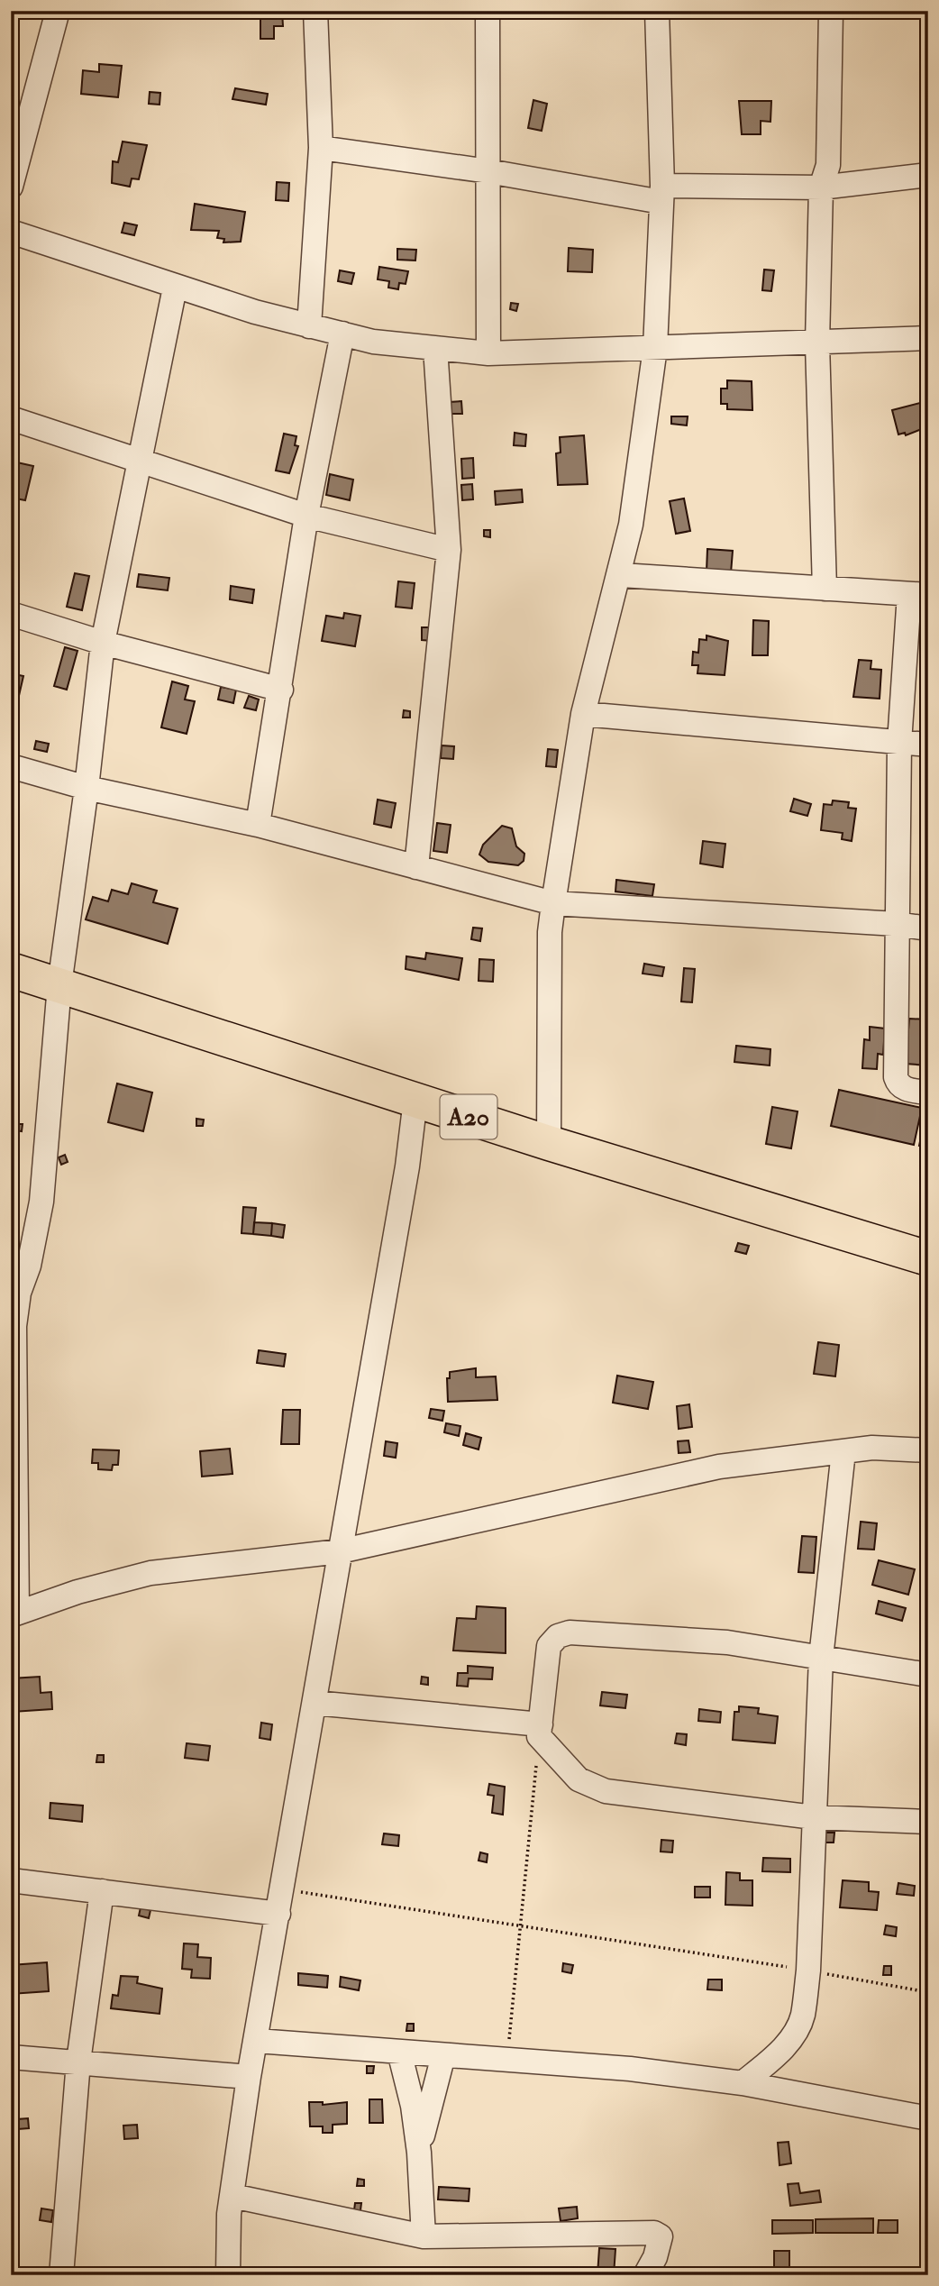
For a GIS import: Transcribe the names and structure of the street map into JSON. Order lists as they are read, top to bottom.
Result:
{
  "streets": {
    "main road": ["A20"]
  }
}
